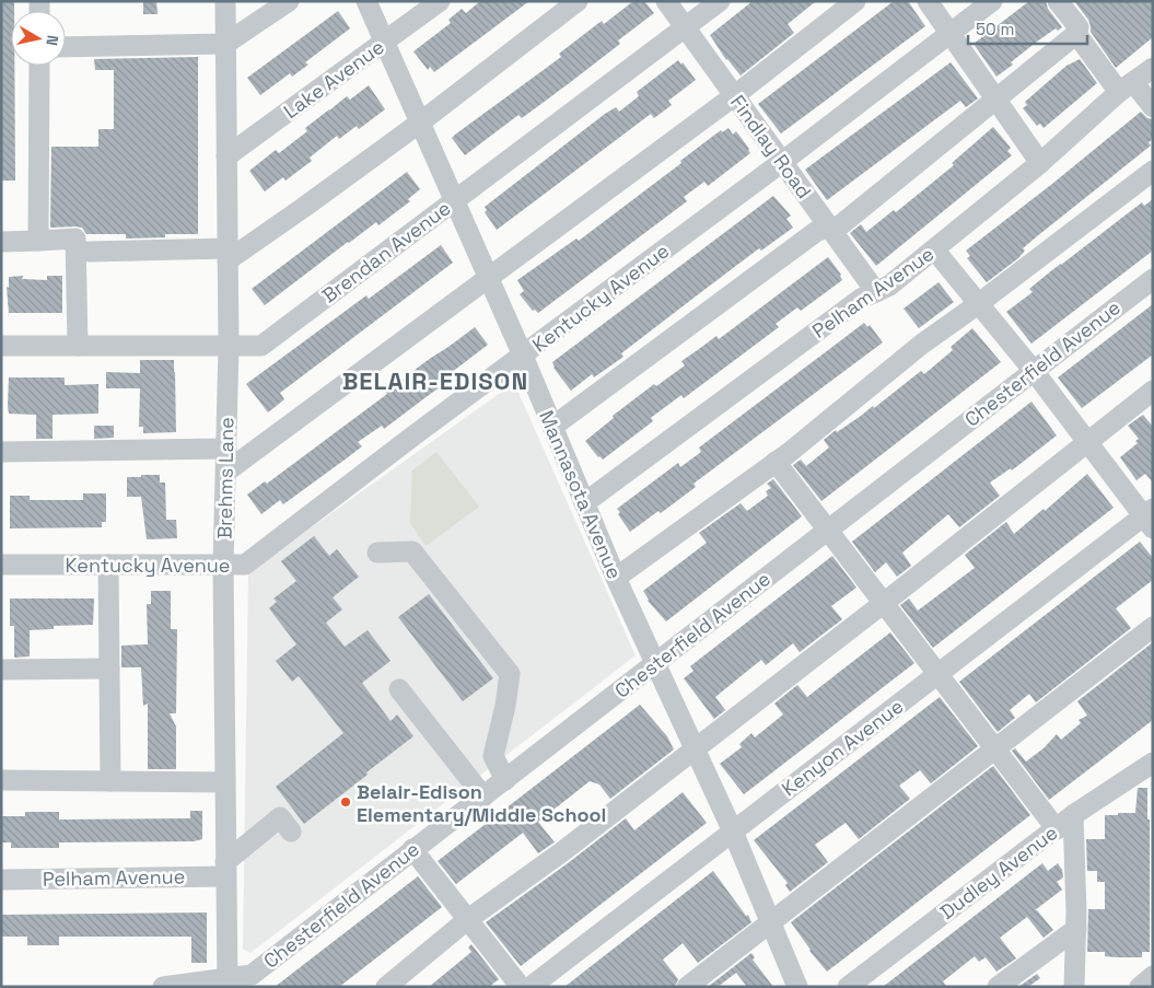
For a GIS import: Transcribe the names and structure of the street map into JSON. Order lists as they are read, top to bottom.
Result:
{
  "streets": {
    "street": [
      "Lake Avenue",
      "Findlay Road",
      "Brendan Avenue",
      "Pelham Avenue",
      "Kentucky Avenue",
      "Chesterfield Avenue",
      "Brehms Lane",
      "Mannasota Avenue",
      "Kenyon Avenue",
      "Dudley Avenue"
    ]
  },
  "crossings": [
    ["Lake Avenue", "Brehms Lane"],
    ["Lake Avenue", "Mannasota Avenue"],
    ["Findlay Road", "Brendan Avenue"],
    ["Findlay Road", "Pelham Avenue"],
    ["Findlay Road", "Kentucky Avenue"],
    ["Brendan Avenue", "Brehms Lane"],
    ["Brendan Avenue", "Mannasota Avenue"],
    ["Pelham Avenue", "Brehms Lane"],
    ["Pelham Avenue", "Mannasota Avenue"],
    ["Kentucky Avenue", "Brehms Lane"],
    ["Kentucky Avenue", "Mannasota Avenue"],
    ["Chesterfield Avenue", "Brehms Lane"],
    ["Chesterfield Avenue", "Mannasota Avenue"],
    ["Mannasota Avenue", "Kenyon Avenue"]
  ],
  "districts": ["BELAIR-EDISON"],
  "places": ["Belair-Edison Elementary/Middle School"],
  "scale_bar": "50 m",
  "north": "right"
}
